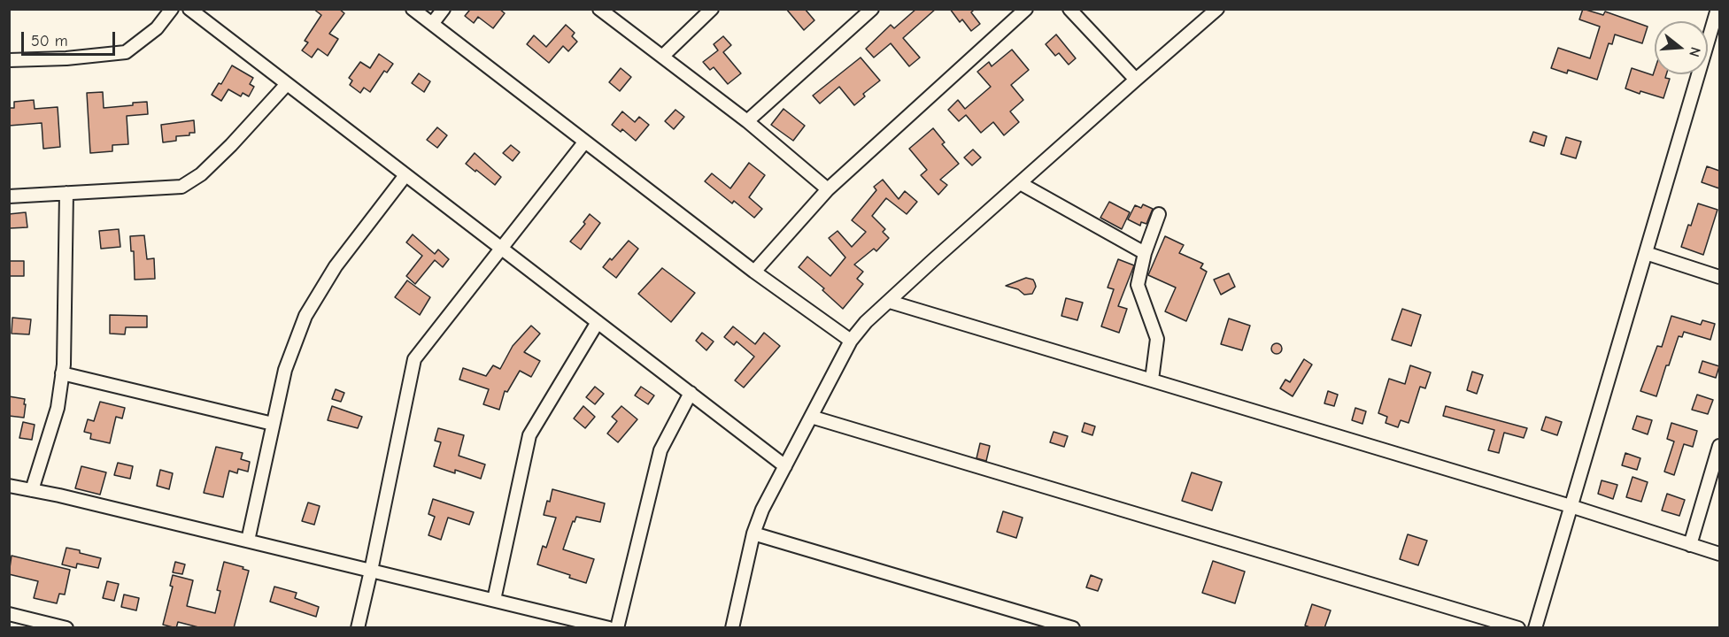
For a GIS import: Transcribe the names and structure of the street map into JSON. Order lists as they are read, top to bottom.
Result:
{
  "scale_bar": "50 m",
  "north": "right"
}
